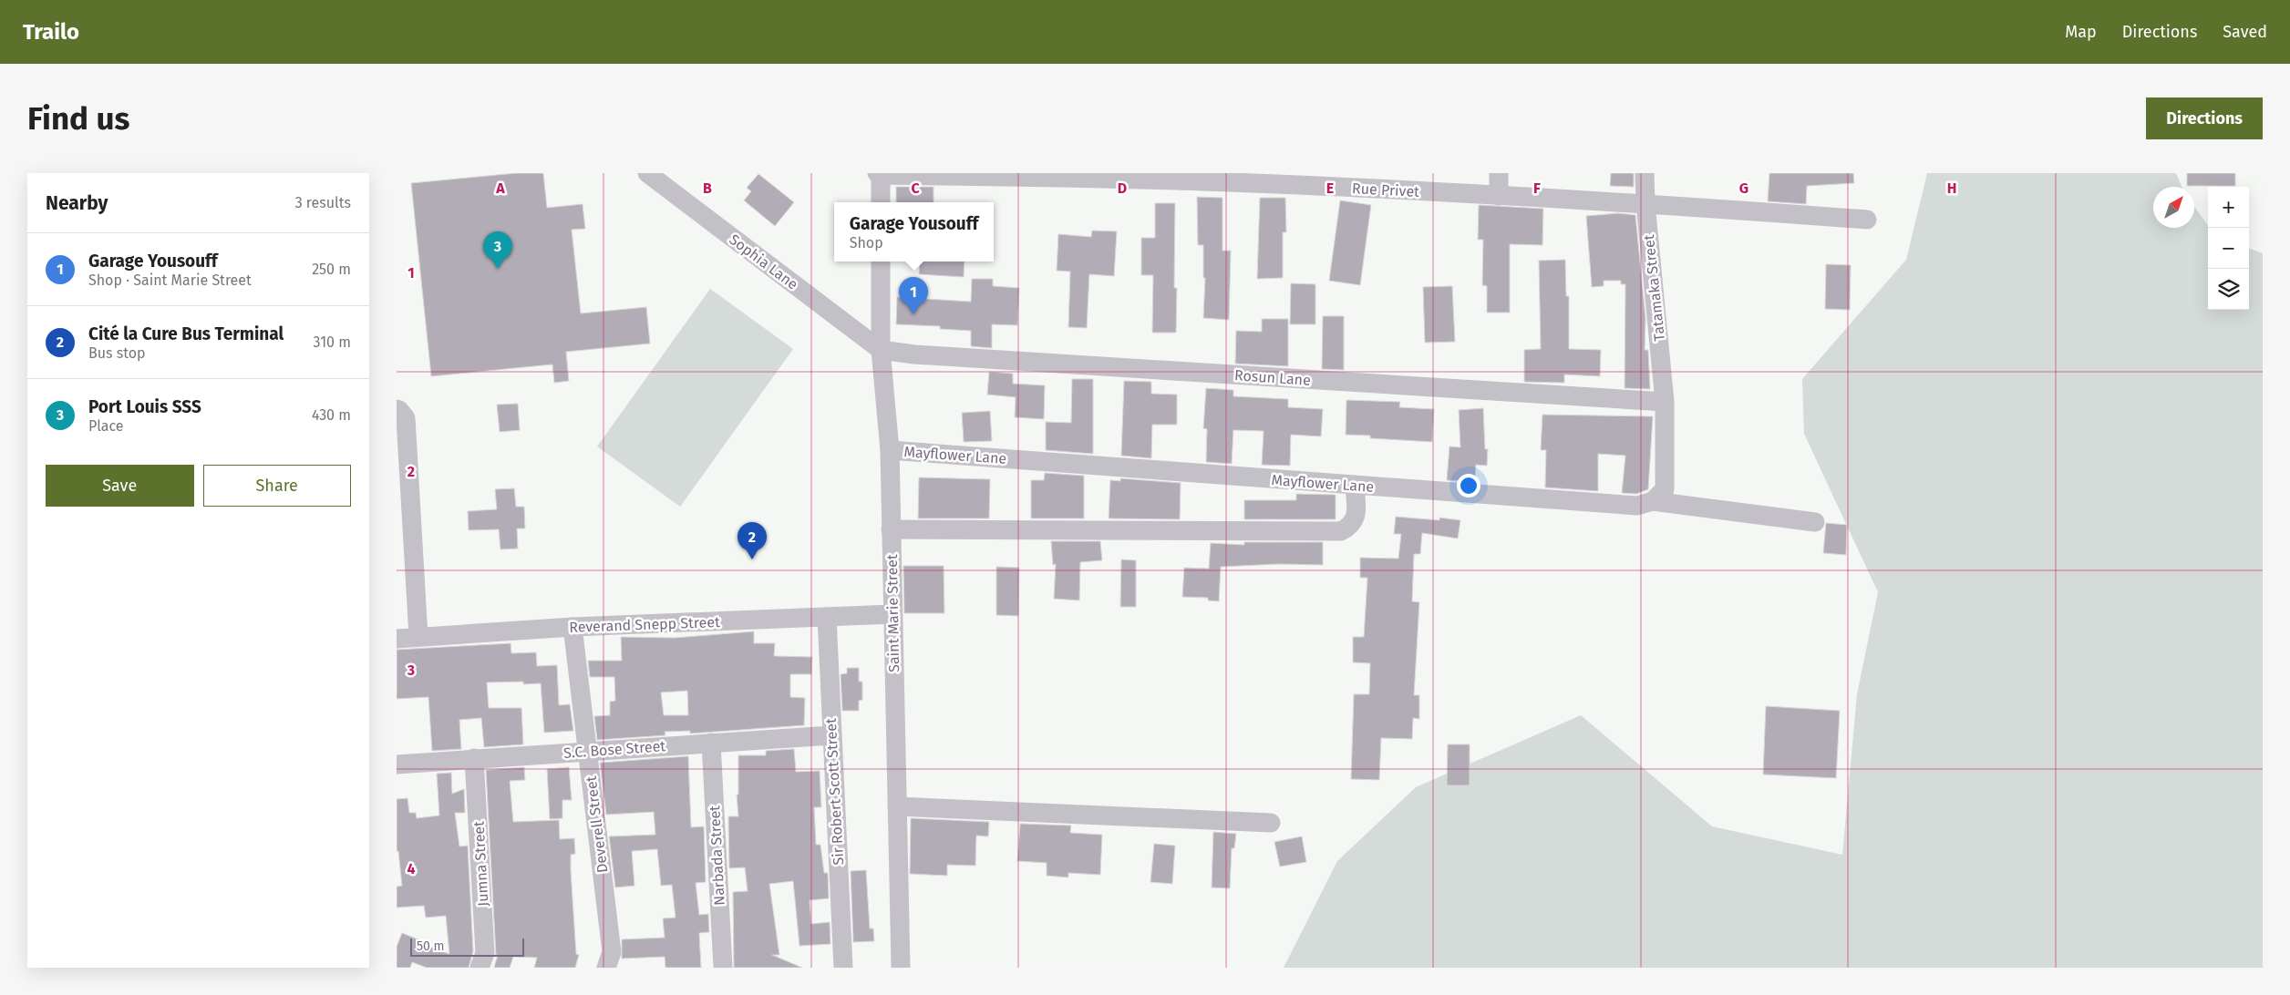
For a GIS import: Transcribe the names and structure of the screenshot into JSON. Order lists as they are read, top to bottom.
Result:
{
  "streets": {
    "street": [
      "Rue Privet",
      "Sophia Lane",
      "Tatamaka Street",
      "Rosun Lane",
      "Mayflower Lane",
      "Saint Marie Street",
      "Reverand Snepp Street",
      "S.C. Bose Street",
      "Sir Robert Scott Street",
      "Deverell Street",
      "Narbada Street",
      "Jumna Street"
    ]
  },
  "crossings": [
    ["Rue Privet", "Tatamaka Street"],
    ["Sophia Lane", "Rosun Lane"],
    ["Sophia Lane", "Saint Marie Street"],
    ["Tatamaka Street", "Rosun Lane"],
    ["Rosun Lane", "Saint Marie Street"],
    ["Mayflower Lane", "Saint Marie Street"],
    ["Saint Marie Street", "Reverand Snepp Street"],
    ["Reverand Snepp Street", "Sir Robert Scott Street"],
    ["Reverand Snepp Street", "Deverell Street"],
    ["S.C. Bose Street", "Sir Robert Scott Street"],
    ["S.C. Bose Street", "Deverell Street"],
    ["S.C. Bose Street", "Narbada Street"],
    ["S.C. Bose Street", "Jumna Street"]
  ],
  "scale_bar": "50 m",
  "north": "top right",
  "page": {
    "header": "Trailo",
    "nav": ["Map", "Directions", "Saved"],
    "buttons": [
      "Directions",
      ["Save", "Share"]
    ],
    "title": "Find us",
    "heading": ["Nearby", "3 results"],
    "map_buttons": ["+", "−"],
    "popup": ["Garage Yousouff", "Shop"],
    "pins": ["3", "1", "2"],
    "list": [
      {
        "mark": "1",
        "name": "Garage Yousouff",
        "note": "Shop · Saint Marie Street",
        "value": "250 m"
      },
      {
        "mark": "2",
        "name": "Cité la Cure Bus Terminal",
        "note": "Bus stop",
        "value": "310 m"
      },
      {
        "mark": "3",
        "name": "Port Louis SSS",
        "note": "Place",
        "value": "430 m"
      }
    ],
    "scale": "50 m"
  },
  "grid": {
    "columns": [
      "A",
      "B",
      "C",
      "D",
      "E",
      "F",
      "G",
      "H"
    ],
    "rows": [
      "1",
      "2",
      "3",
      "4"
    ]
  }
}
